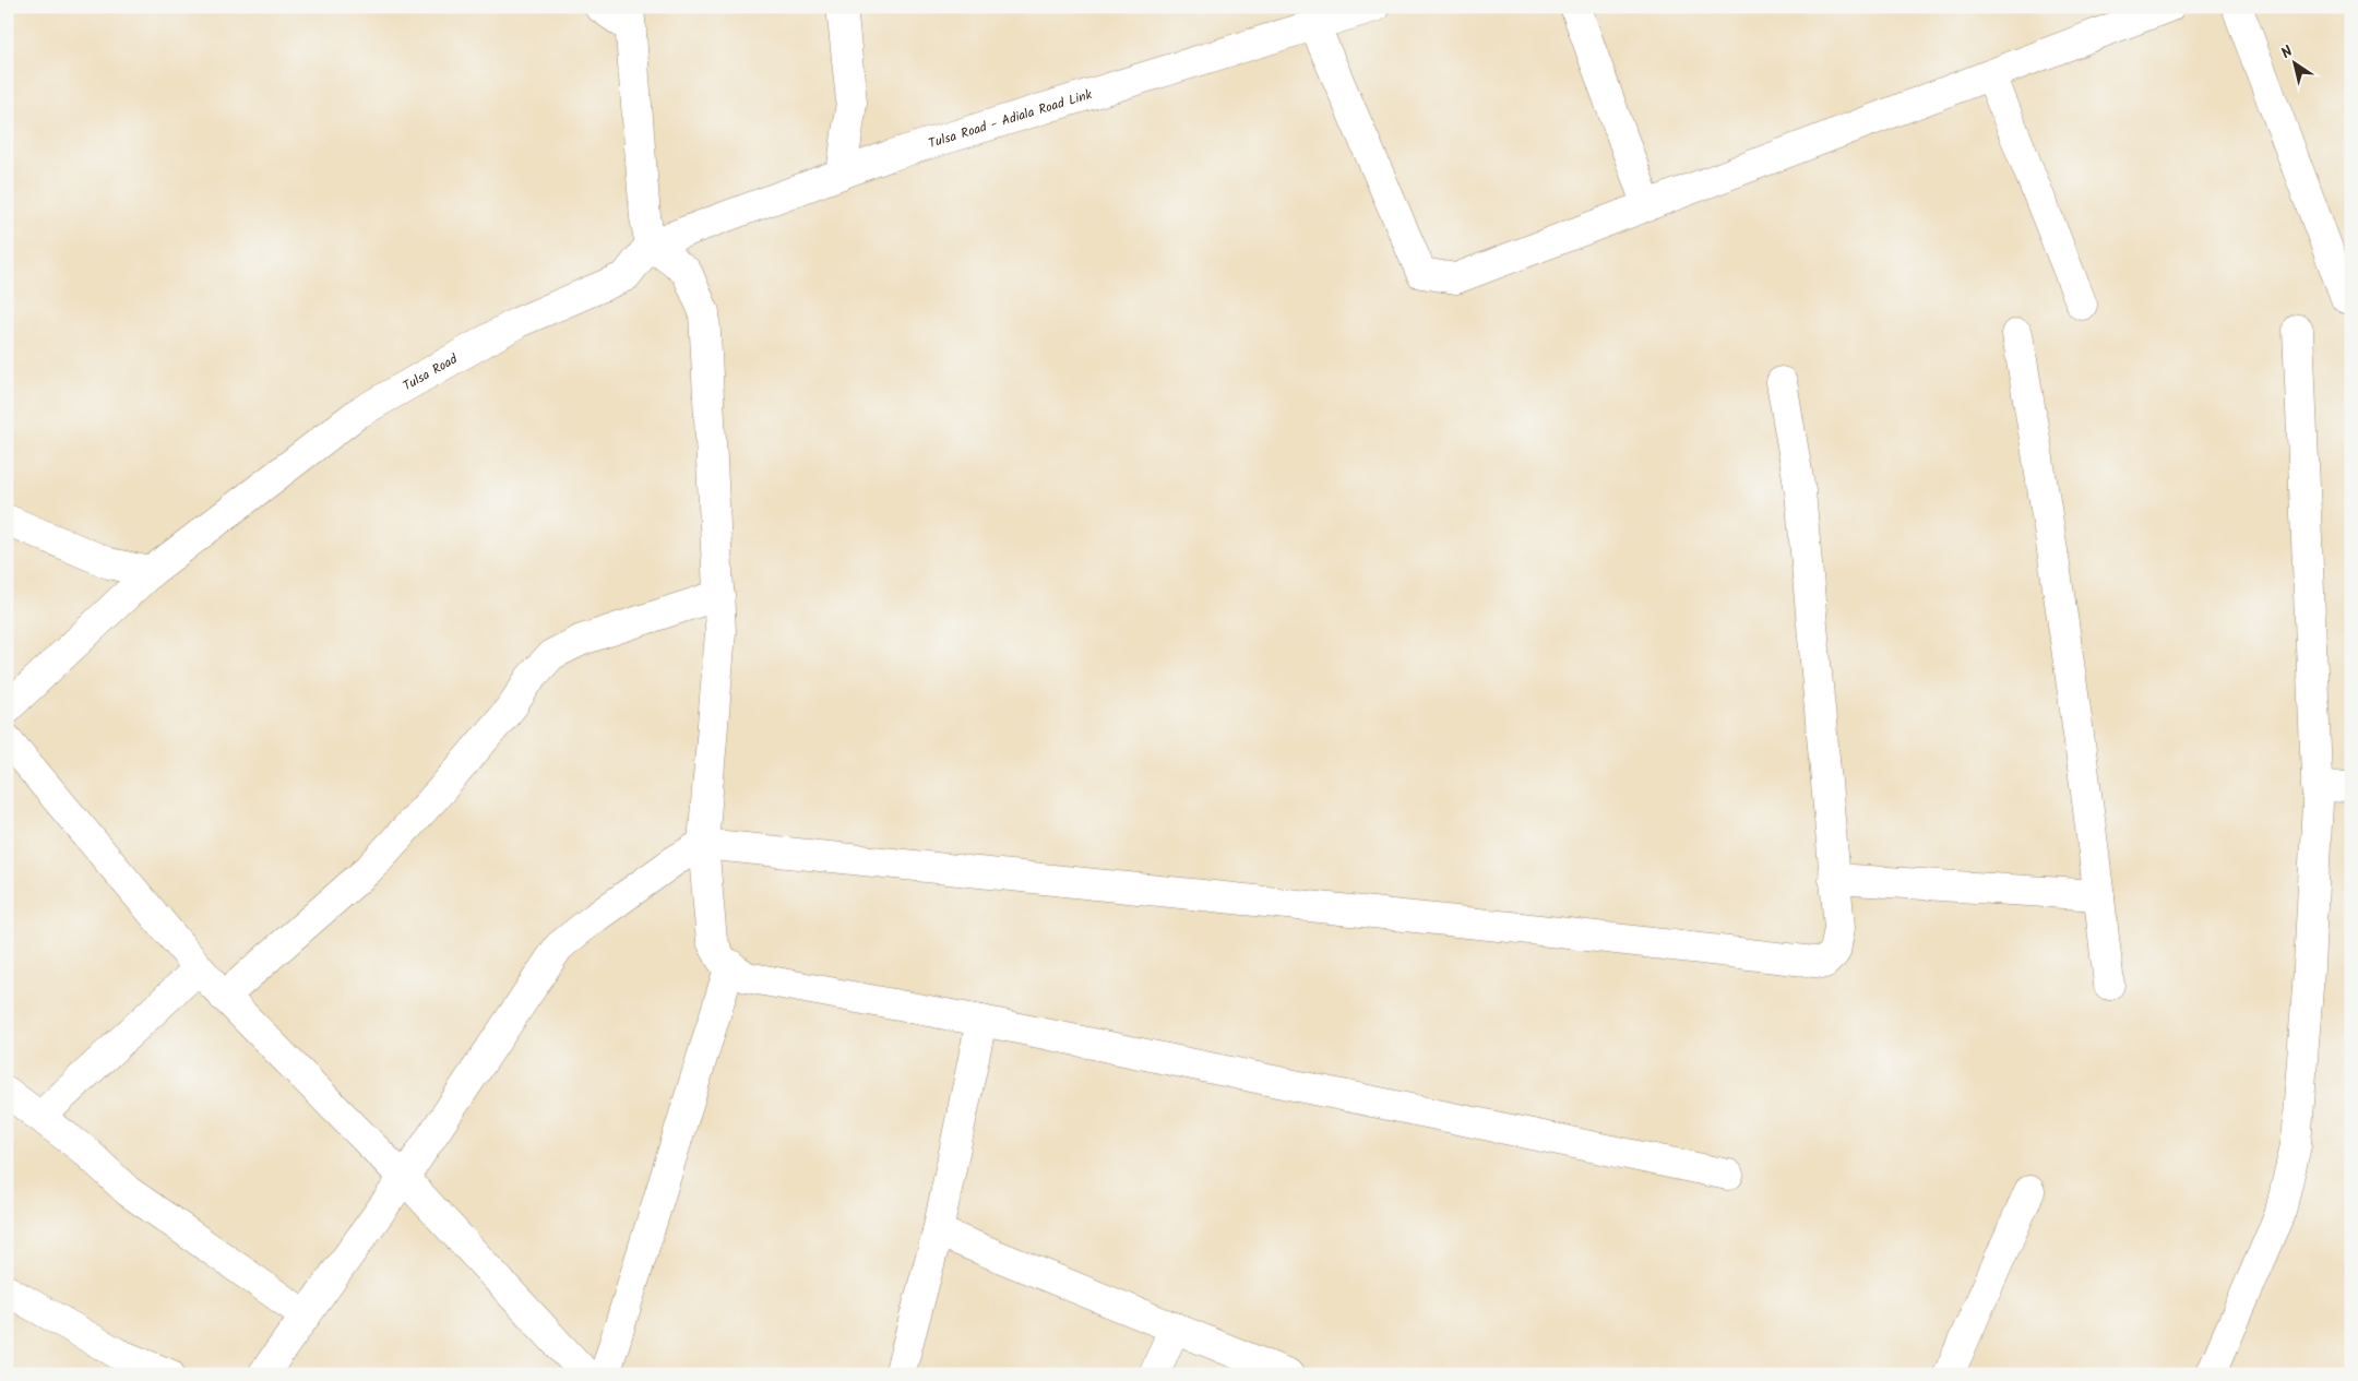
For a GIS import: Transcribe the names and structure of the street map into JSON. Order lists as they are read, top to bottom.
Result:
{
  "streets": {
    "street": ["Tulsa Road - Adiala Road Link", "Tulsa Road"]
  },
  "crossings": [
    ["Tulsa Road - Adiala Road Link", "Tulsa Road"]
  ],
  "north": "top left"
}
